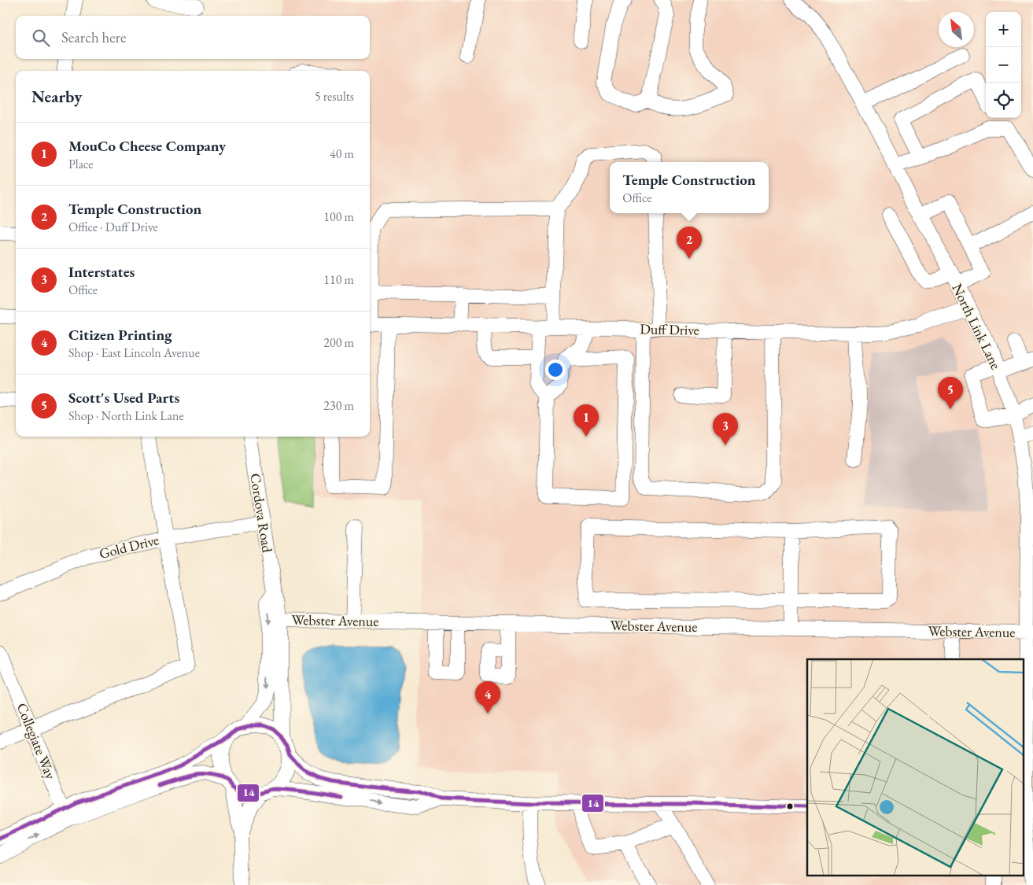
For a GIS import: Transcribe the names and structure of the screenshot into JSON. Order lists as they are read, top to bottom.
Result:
{
  "streets": {
    "street": [
      "North Link Lane",
      "Duff Drive",
      "Cordova Road",
      "Gold Drive",
      "Webster Avenue",
      "Collegiate Way"
    ]
  },
  "crossings": [
    ["North Link Lane", "Duff Drive"],
    ["North Link Lane", "Webster Avenue"],
    ["Cordova Road", "Gold Drive"],
    ["Cordova Road", "Webster Avenue"]
  ],
  "lines": ["transit line 14"],
  "north": "top left",
  "page": {
    "map_buttons": ["+", "−"],
    "search": "Search here",
    "heading": ["Nearby", "5 results"],
    "list": [
      {
        "mark": "1",
        "name": "MouCo Cheese Company",
        "note": "Place",
        "value": "40 m"
      },
      {
        "mark": "2",
        "name": "Temple Construction",
        "note": "Office · Duff Drive",
        "value": "100 m"
      },
      {
        "mark": "3",
        "name": "Interstates",
        "note": "Office",
        "value": "110 m"
      },
      {
        "mark": "4",
        "name": "Citizen Printing",
        "note": "Shop · East Lincoln Avenue",
        "value": "200 m"
      },
      {
        "mark": "5",
        "name": "Scott's Used Parts",
        "note": "Shop · North Link Lane",
        "value": "230 m"
      }
    ],
    "popup": ["Temple Construction", "Office"],
    "pins": [
      "2",
      "5",
      "1",
      "3",
      "4"
    ]
  }
}
